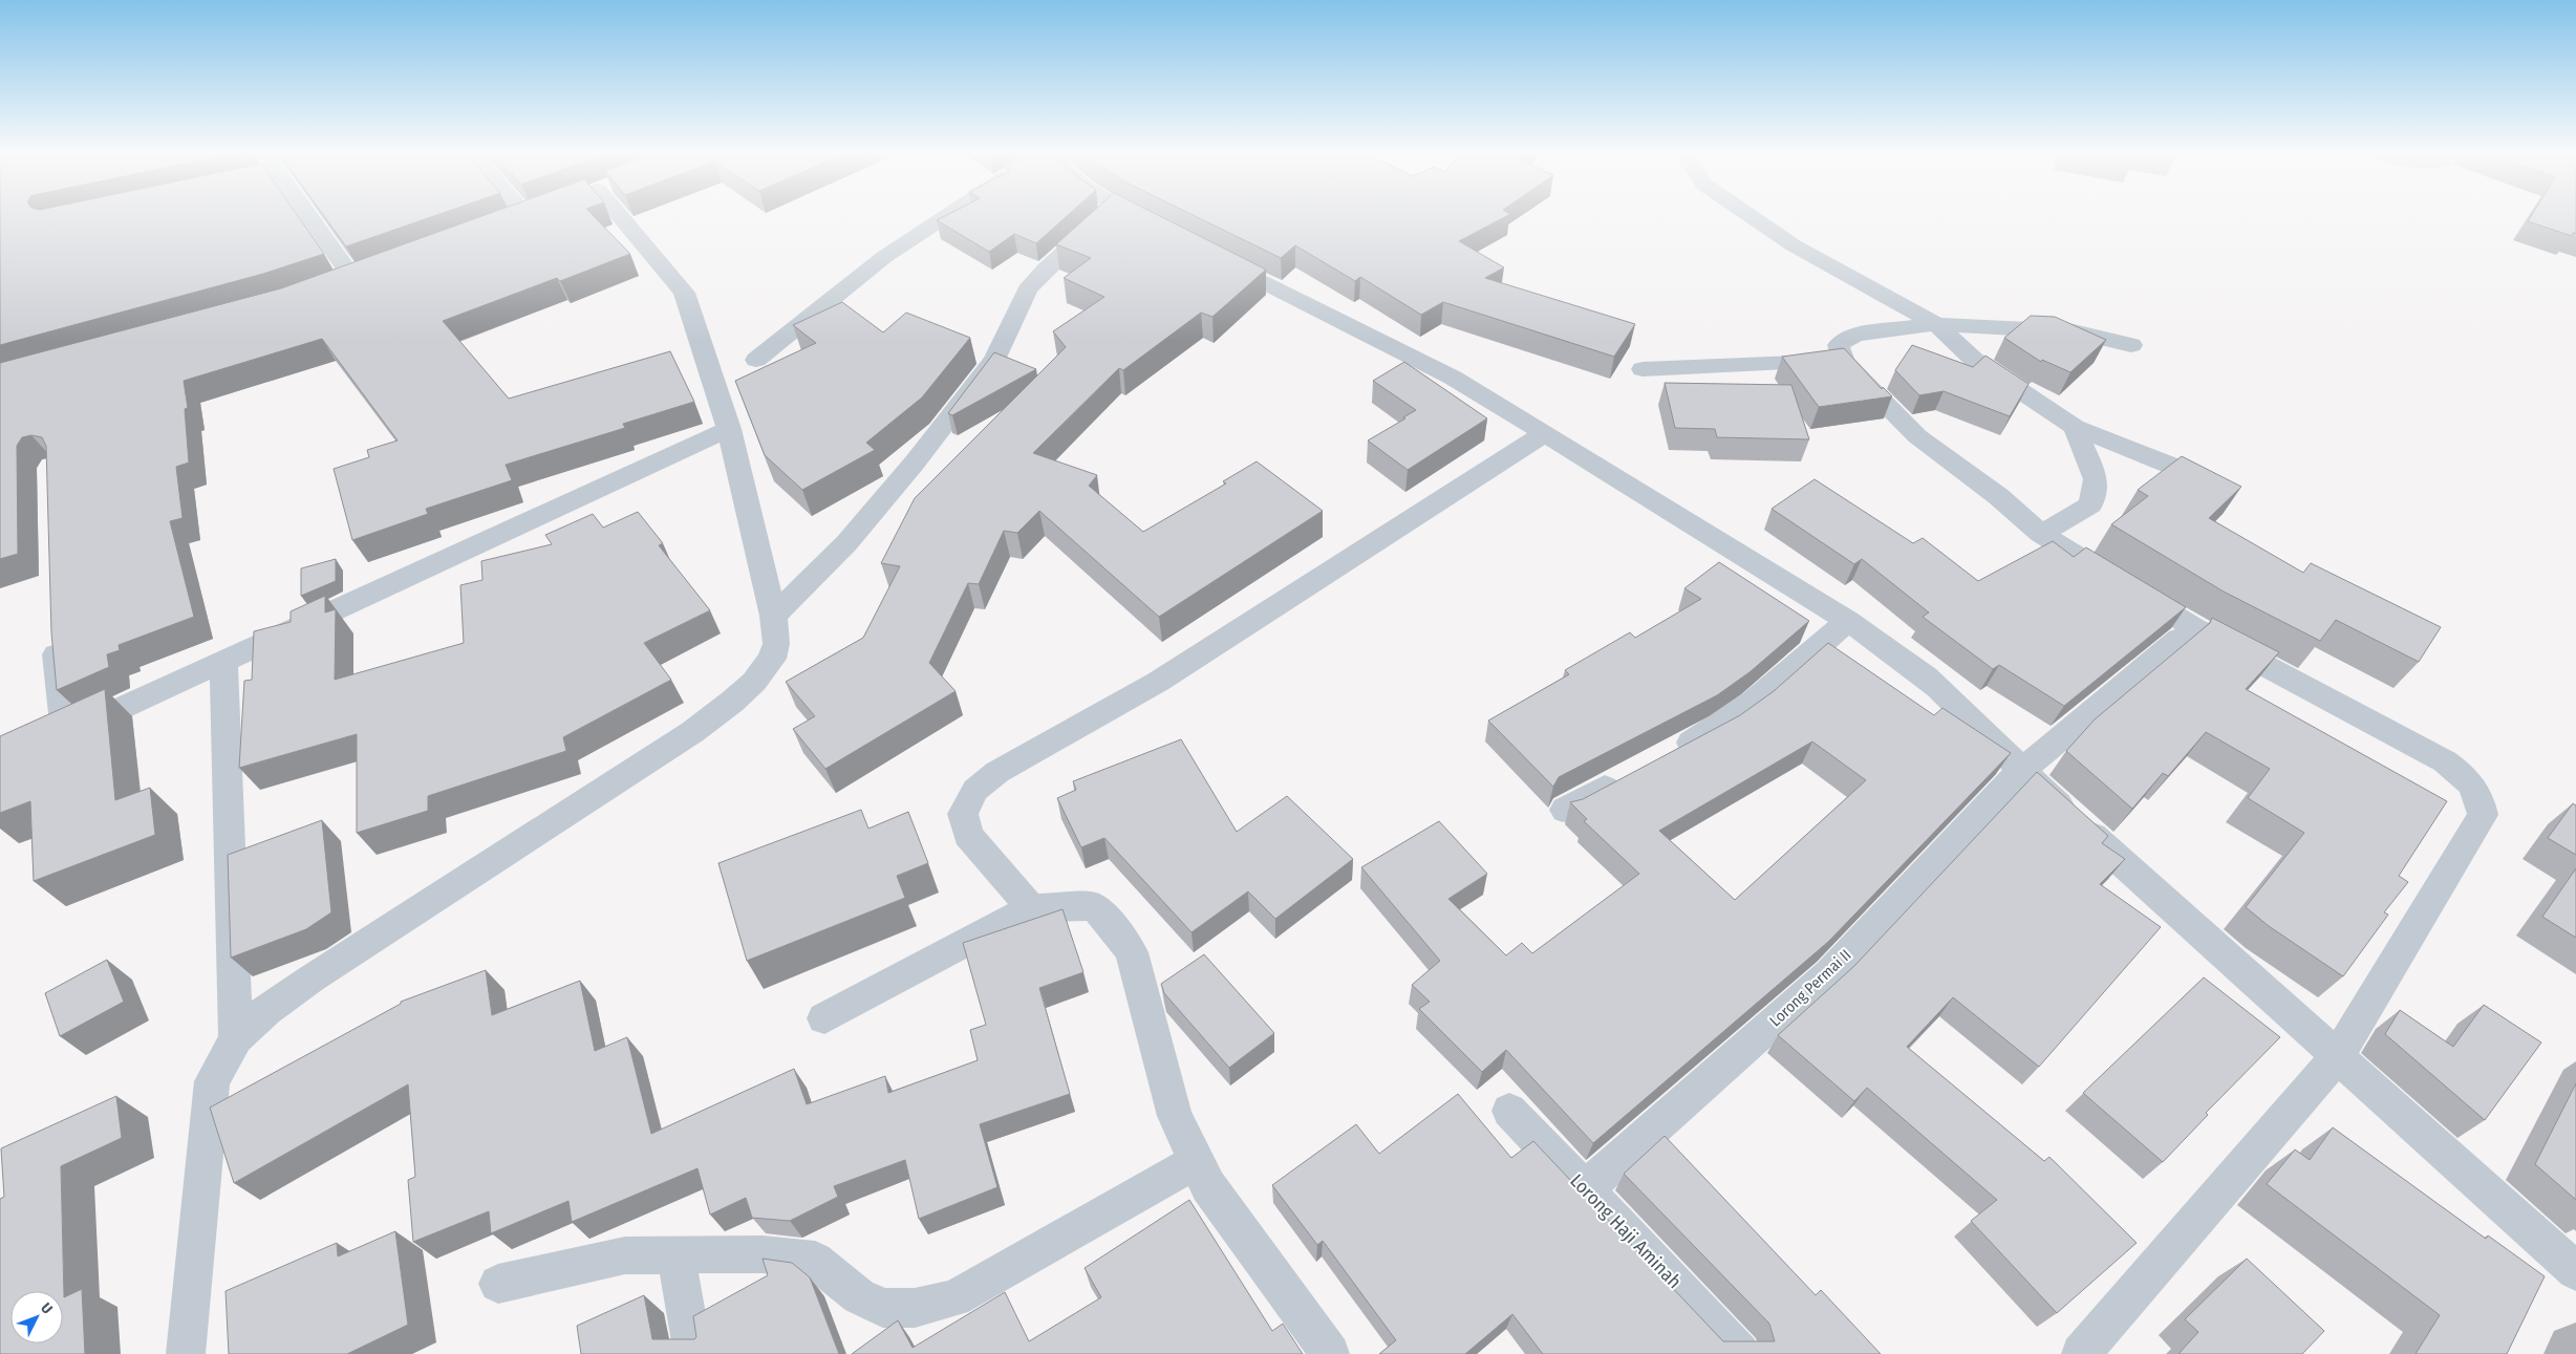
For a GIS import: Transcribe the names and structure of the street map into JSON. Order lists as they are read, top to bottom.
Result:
{
  "streets": {
    "street": ["Lorong Permai II", "Lorong Haji Aminah"]
  },
  "crossings": [
    ["Lorong Permai II", "Lorong Haji Aminah"]
  ],
  "north": "top right"
}
